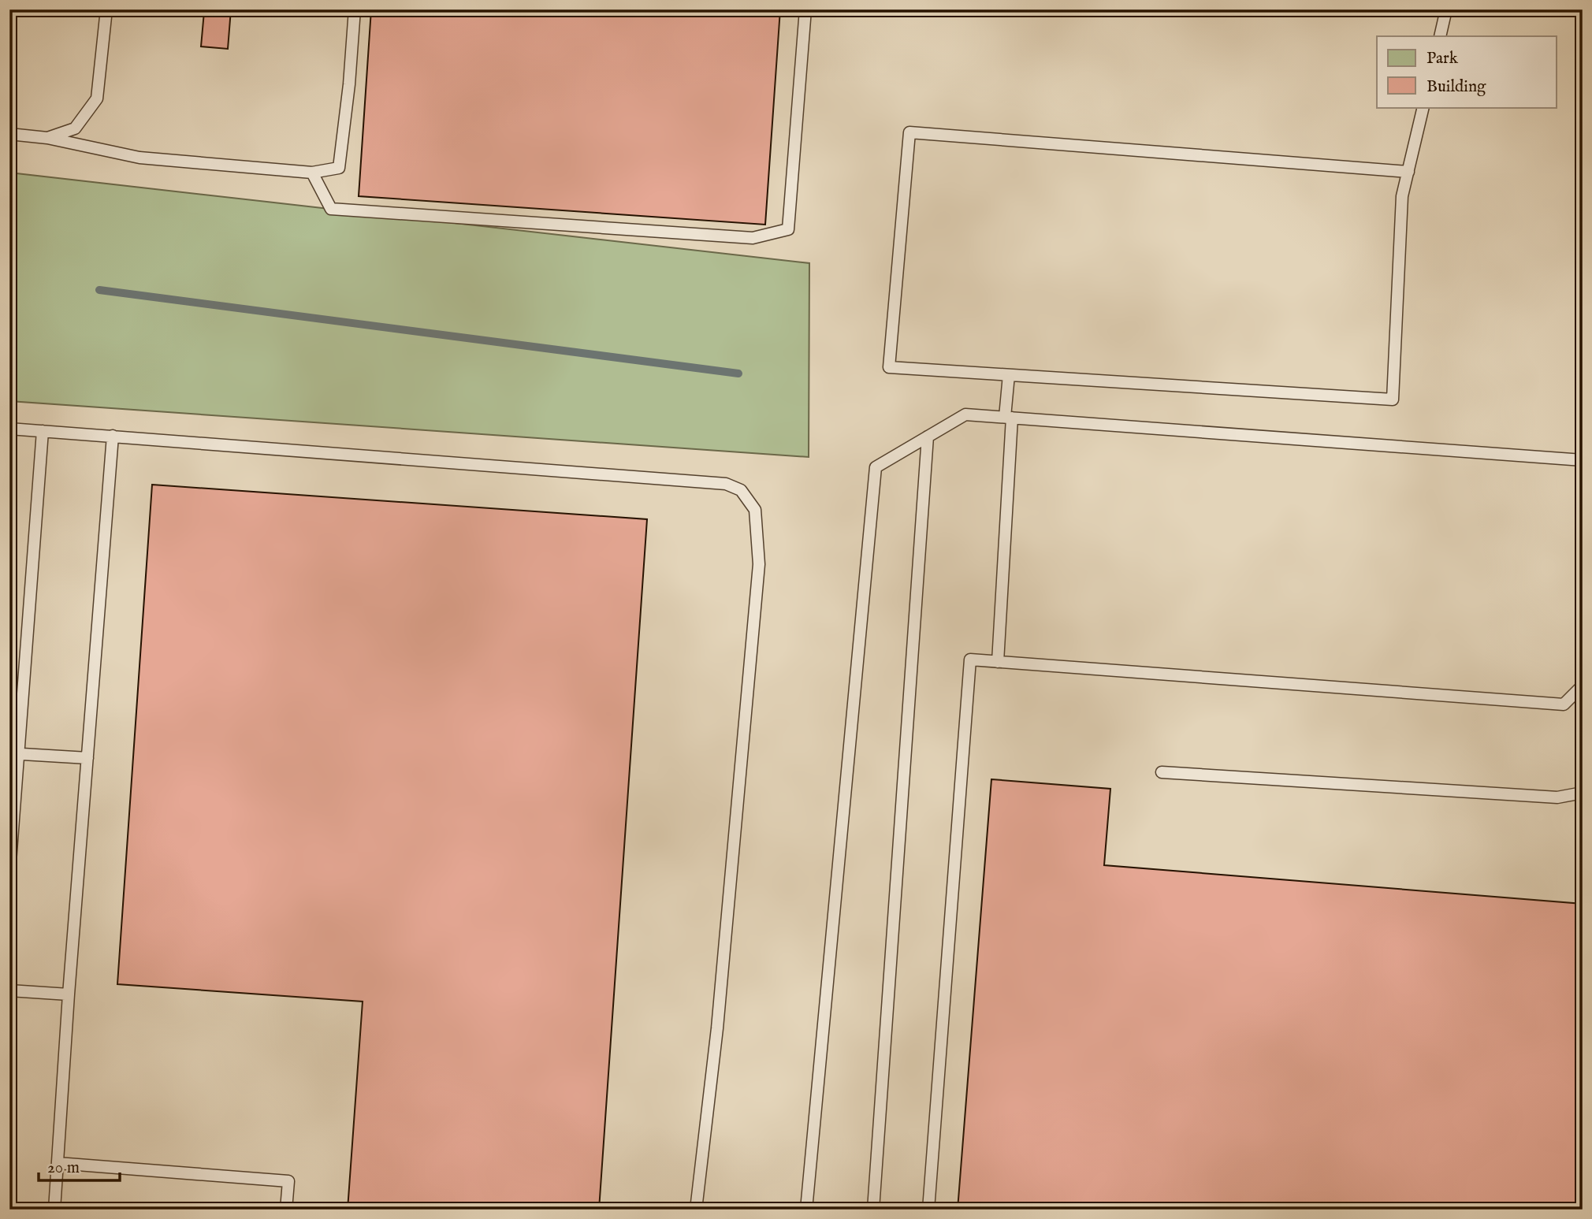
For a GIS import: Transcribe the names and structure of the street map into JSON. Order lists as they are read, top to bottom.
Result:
{
  "legend": ["Park", "Building"],
  "scale_bar": "20 m"
}
